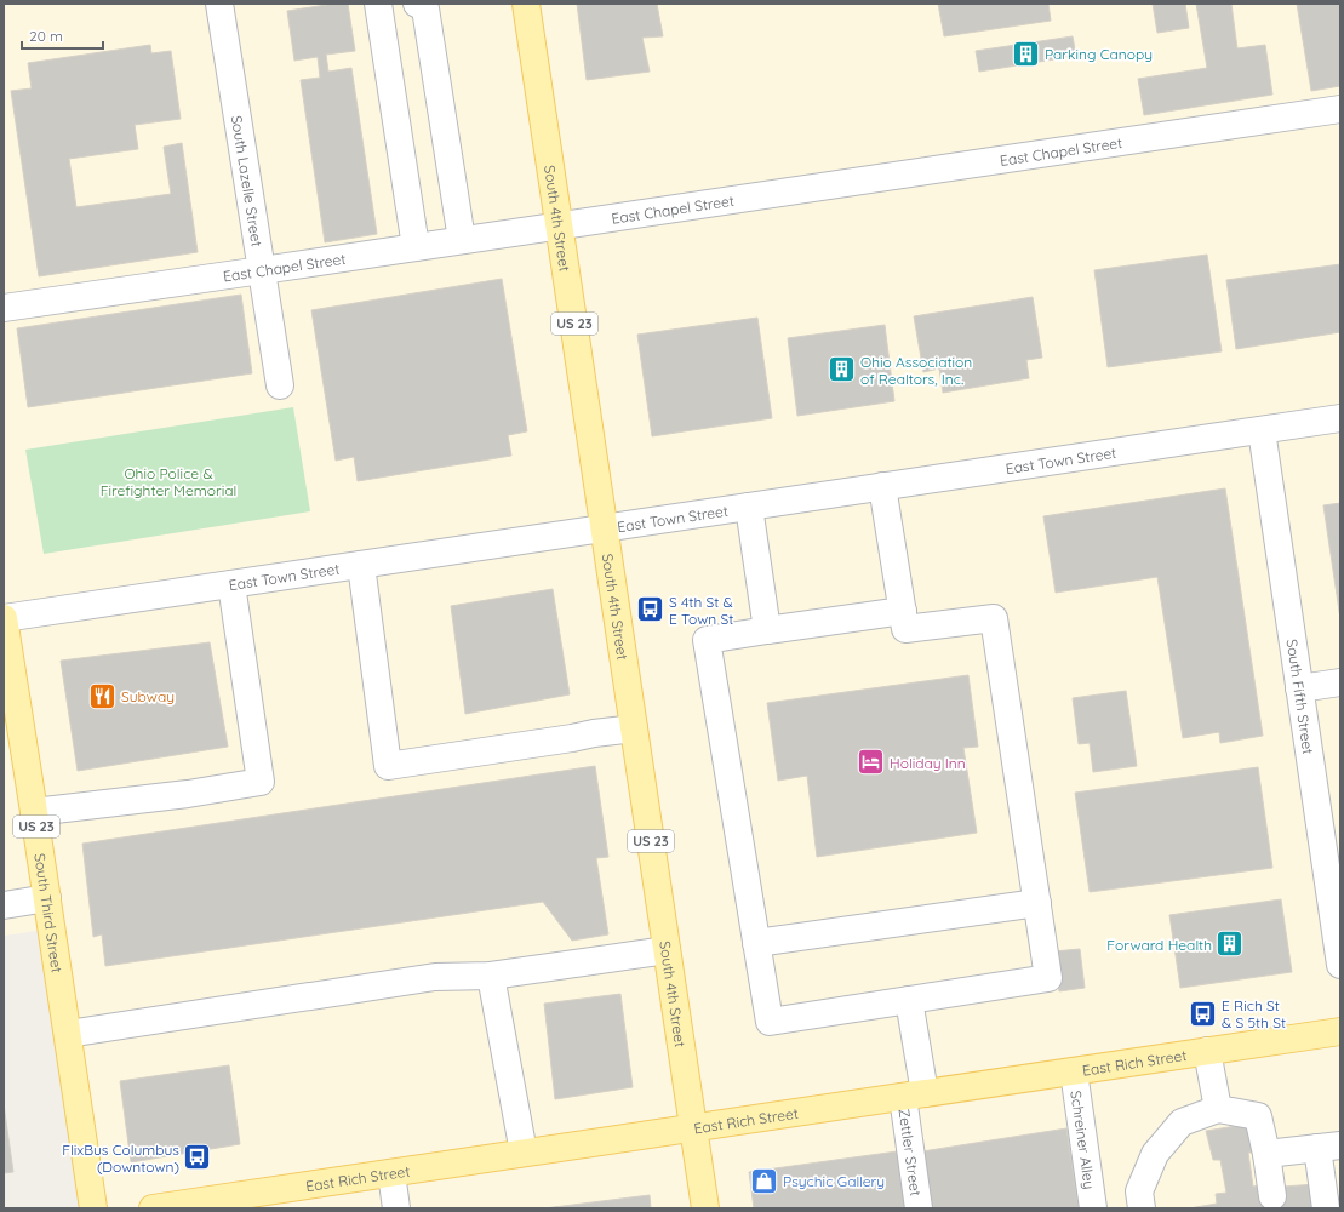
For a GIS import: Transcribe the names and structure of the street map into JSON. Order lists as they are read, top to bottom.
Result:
{
  "streets": {
    "main road": [
      "South 4th Street",
      "US 23",
      "South Third Street",
      "East Rich Street"
    ],
    "street": [
      "East Chapel Street",
      "South Lazelle Street",
      "East Town Street",
      "South Fifth Street",
      "Schreiner Alley",
      "Zettler Street"
    ]
  },
  "crossings": [
    ["East Chapel Street", "South Lazelle Street"],
    ["East Chapel Street", "South 4th Street"],
    ["South 4th Street", "East Town Street"],
    ["South 4th Street", "East Rich Street"],
    ["East Town Street", "South Fifth Street"],
    ["East Town Street", "South Third Street"],
    ["East Rich Street", "Schreiner Alley"],
    ["East Rich Street", "Zettler Street"]
  ],
  "parks": ["Ohio Police & Firefighter Memorial"],
  "places": {
    "building": ["Parking Canopy", "Ohio Association of Realtors, Inc.", "Forward Health"],
    "bus stop": ["S 4th St & E Town St", "E Rich St & S 5th St", "FlixBus Columbus (Downtown)"],
    "restaurant": ["Subway"],
    "hotel": ["Holiday Inn"],
    "shop": ["Psychic Gallery"]
  },
  "scale_bar": "20 m"
}
